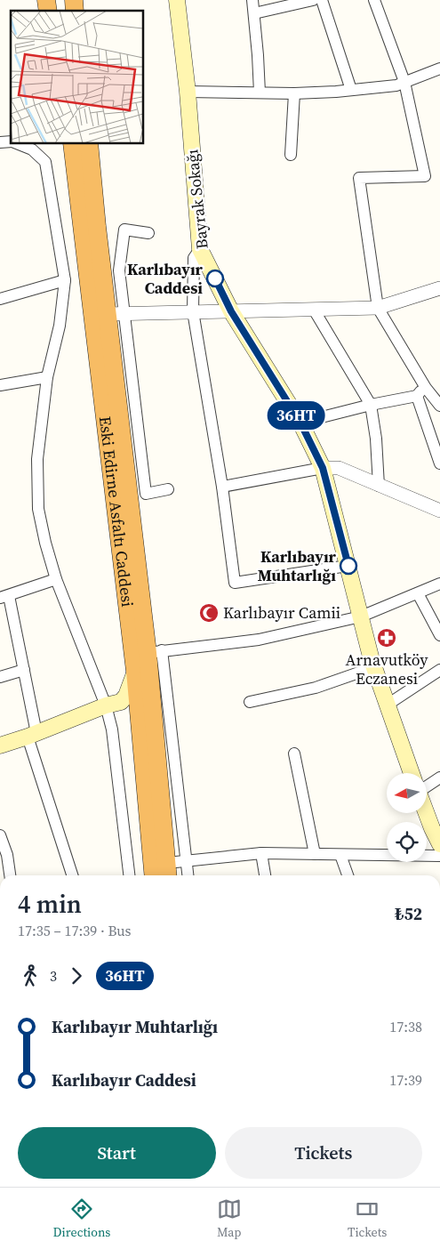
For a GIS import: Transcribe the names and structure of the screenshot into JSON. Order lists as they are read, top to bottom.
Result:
{
  "streets": {
    "highway": ["Eski Edirne Asfaltı Caddesi"],
    "main road": ["Bayrak Sokağı"]
  },
  "places": {
    "other": ["Karlıbayır Caddesi", "Karlıbayır Muhtarlığı"],
    "mosque": ["Karlıbayır Camii"],
    "pharmacy": ["Arnavutköy Eczanesi"]
  },
  "lines": ["bus line 36HT"],
  "north": "left",
  "page": {
    "on_map": "36HT",
    "heading": ["4 min", "17:35 – 17:39 · Bus", "₺52"],
    "legs": ["3", "36HT"],
    "list": [
      {
        "name": "Karlıbayır Muhtarlığı",
        "value": "17:38"
      },
      {
        "name": "Karlıbayır Caddesi",
        "value": "17:39"
      }
    ],
    "buttons": ["Start", "Tickets"],
    "tabs": ["Directions", "Map", "Tickets"]
  }
}
